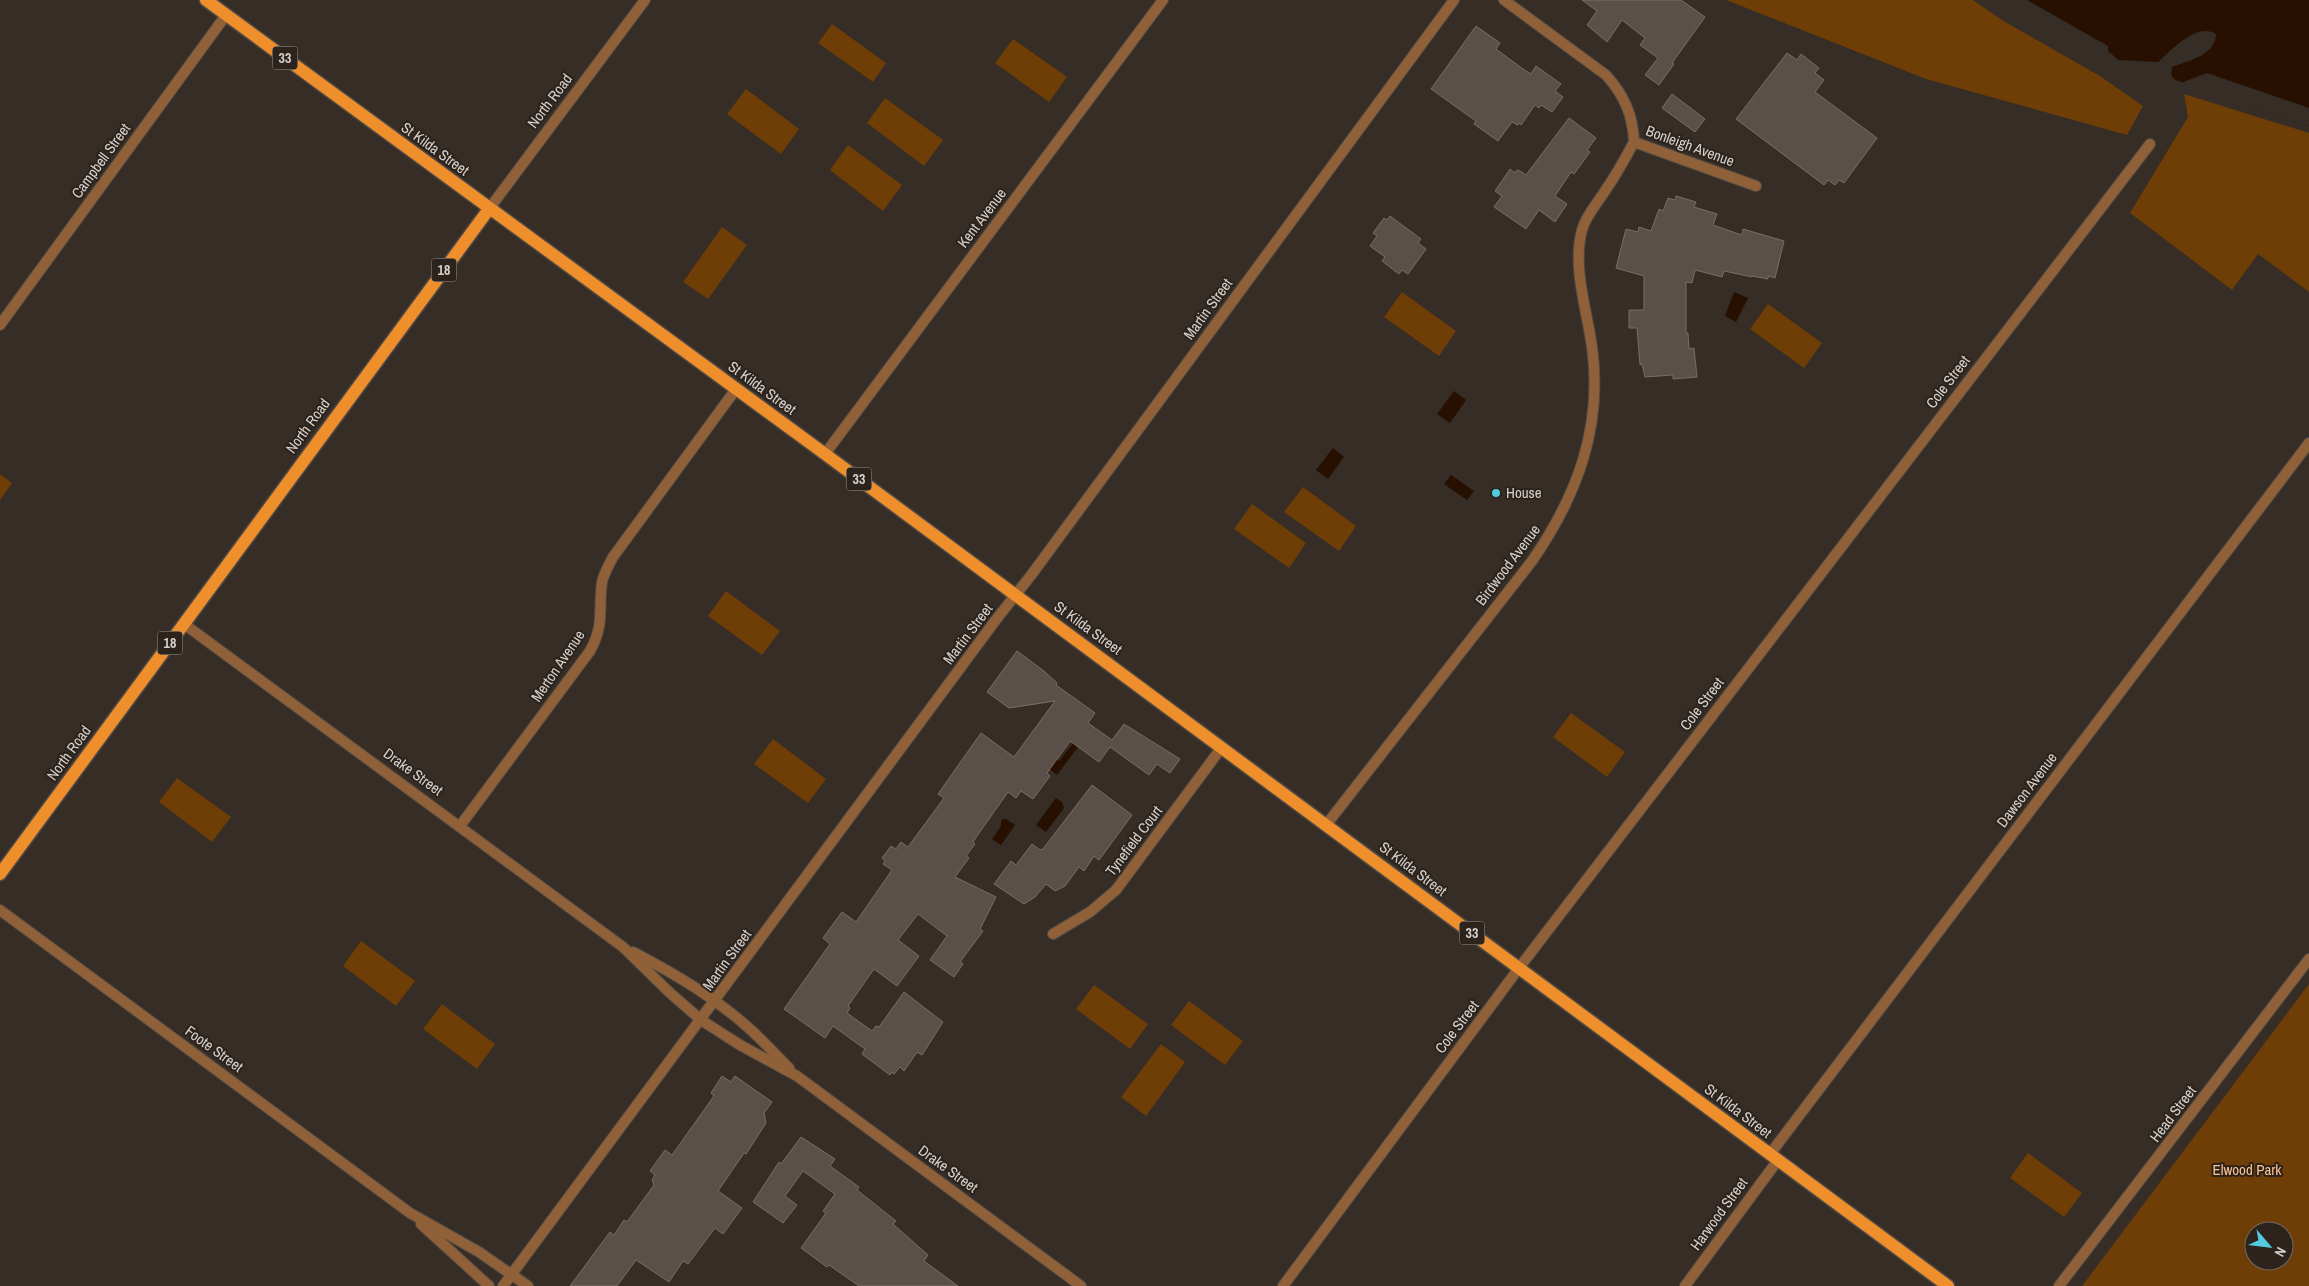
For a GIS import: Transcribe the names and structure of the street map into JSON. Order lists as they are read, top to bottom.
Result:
{
  "streets": {
    "main road": [
      "33",
      "North Road",
      "St Kilda Street",
      "18"
    ],
    "street": [
      "Bonleigh Avenue",
      "Campbell Street",
      "Kent Avenue",
      "Martin Street",
      "Cole Street",
      "Birdwood Avenue",
      "Merton Avenue",
      "Drake Street",
      "Dawson Avenue",
      "Tynefield Court",
      "Foote Street",
      "Head Street",
      "Harwood Street"
    ]
  },
  "crossings": [
    ["North Road", "St Kilda Street"],
    ["North Road", "Drake Street"],
    ["Bonleigh Avenue", "Birdwood Avenue"],
    ["St Kilda Street", "Campbell Street"],
    ["St Kilda Street", "Kent Avenue"],
    ["St Kilda Street", "Martin Street"],
    ["St Kilda Street", "Cole Street"],
    ["St Kilda Street", "Birdwood Avenue"],
    ["St Kilda Street", "Merton Avenue"],
    ["St Kilda Street", "Dawson Avenue"],
    ["St Kilda Street", "Tynefield Court"],
    ["St Kilda Street", "Harwood Street"],
    ["Martin Street", "Drake Street"],
    ["Martin Street", "Foote Street"],
    ["Merton Avenue", "Drake Street"],
    ["Dawson Avenue", "Harwood Street"]
  ],
  "parks": ["Elwood Park"],
  "places": ["House"],
  "north": "bottom right"
}
